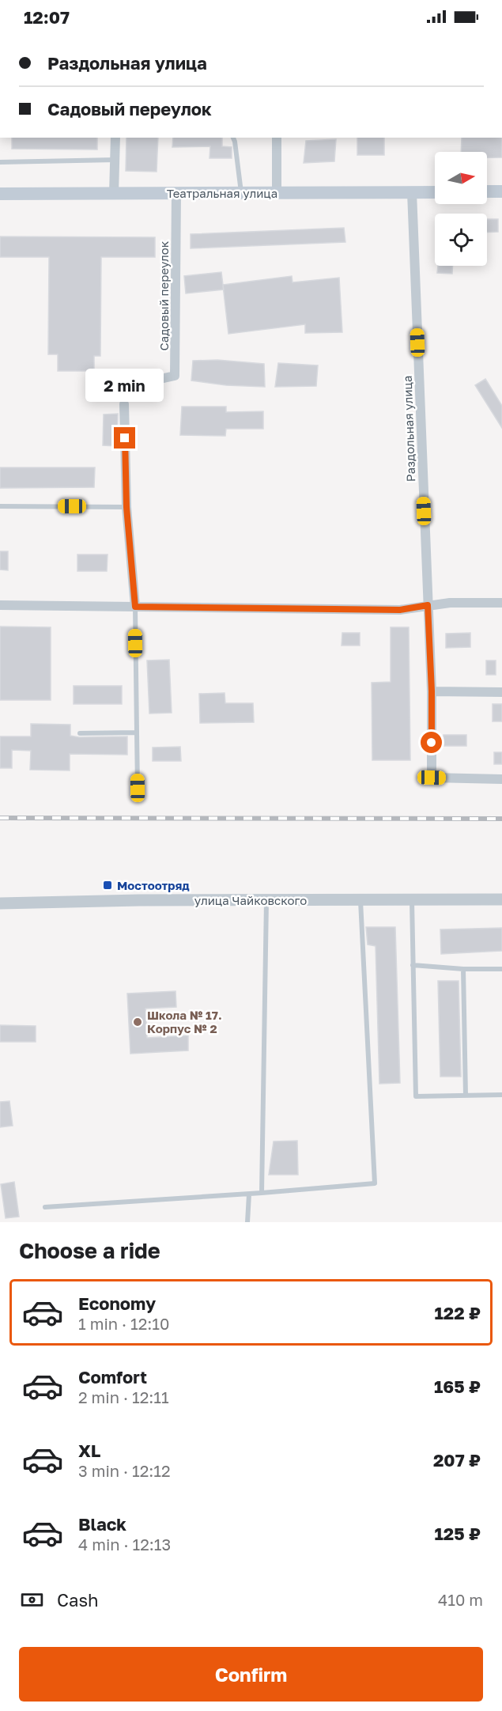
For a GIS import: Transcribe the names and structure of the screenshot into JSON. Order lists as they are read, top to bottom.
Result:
{
  "streets": {
    "main road": ["Театральная улица"],
    "street": ["Садовый переулок", "Раздольная улица", "улица Чайковского"]
  },
  "crossings": [
    ["Театральная улица", "Садовый переулок"],
    ["Театральная улица", "Раздольная улица"]
  ],
  "places": {
    "transit": ["Мостоотряд"],
    "other": ["Школа № 17. Корпус № 2"]
  },
  "north": "right",
  "page": {
    "status": "12:07",
    "banner": ["Раздольная улица", "Садовый переулок"],
    "bubble": "2 min",
    "heading": "Choose a ride",
    "list": [
      {
        "name": "Economy",
        "note": "1 min · 12:10",
        "value": "122 ₽"
      },
      {
        "name": "Comfort",
        "note": "2 min · 12:11",
        "value": "165 ₽"
      },
      {
        "name": "XL",
        "note": "3 min · 12:12",
        "value": "207 ₽"
      },
      {
        "name": "Black",
        "note": "4 min · 12:13",
        "value": "125 ₽"
      }
    ],
    "pay": ["Cash", "410 m"],
    "buttons": "Confirm"
  }
}
